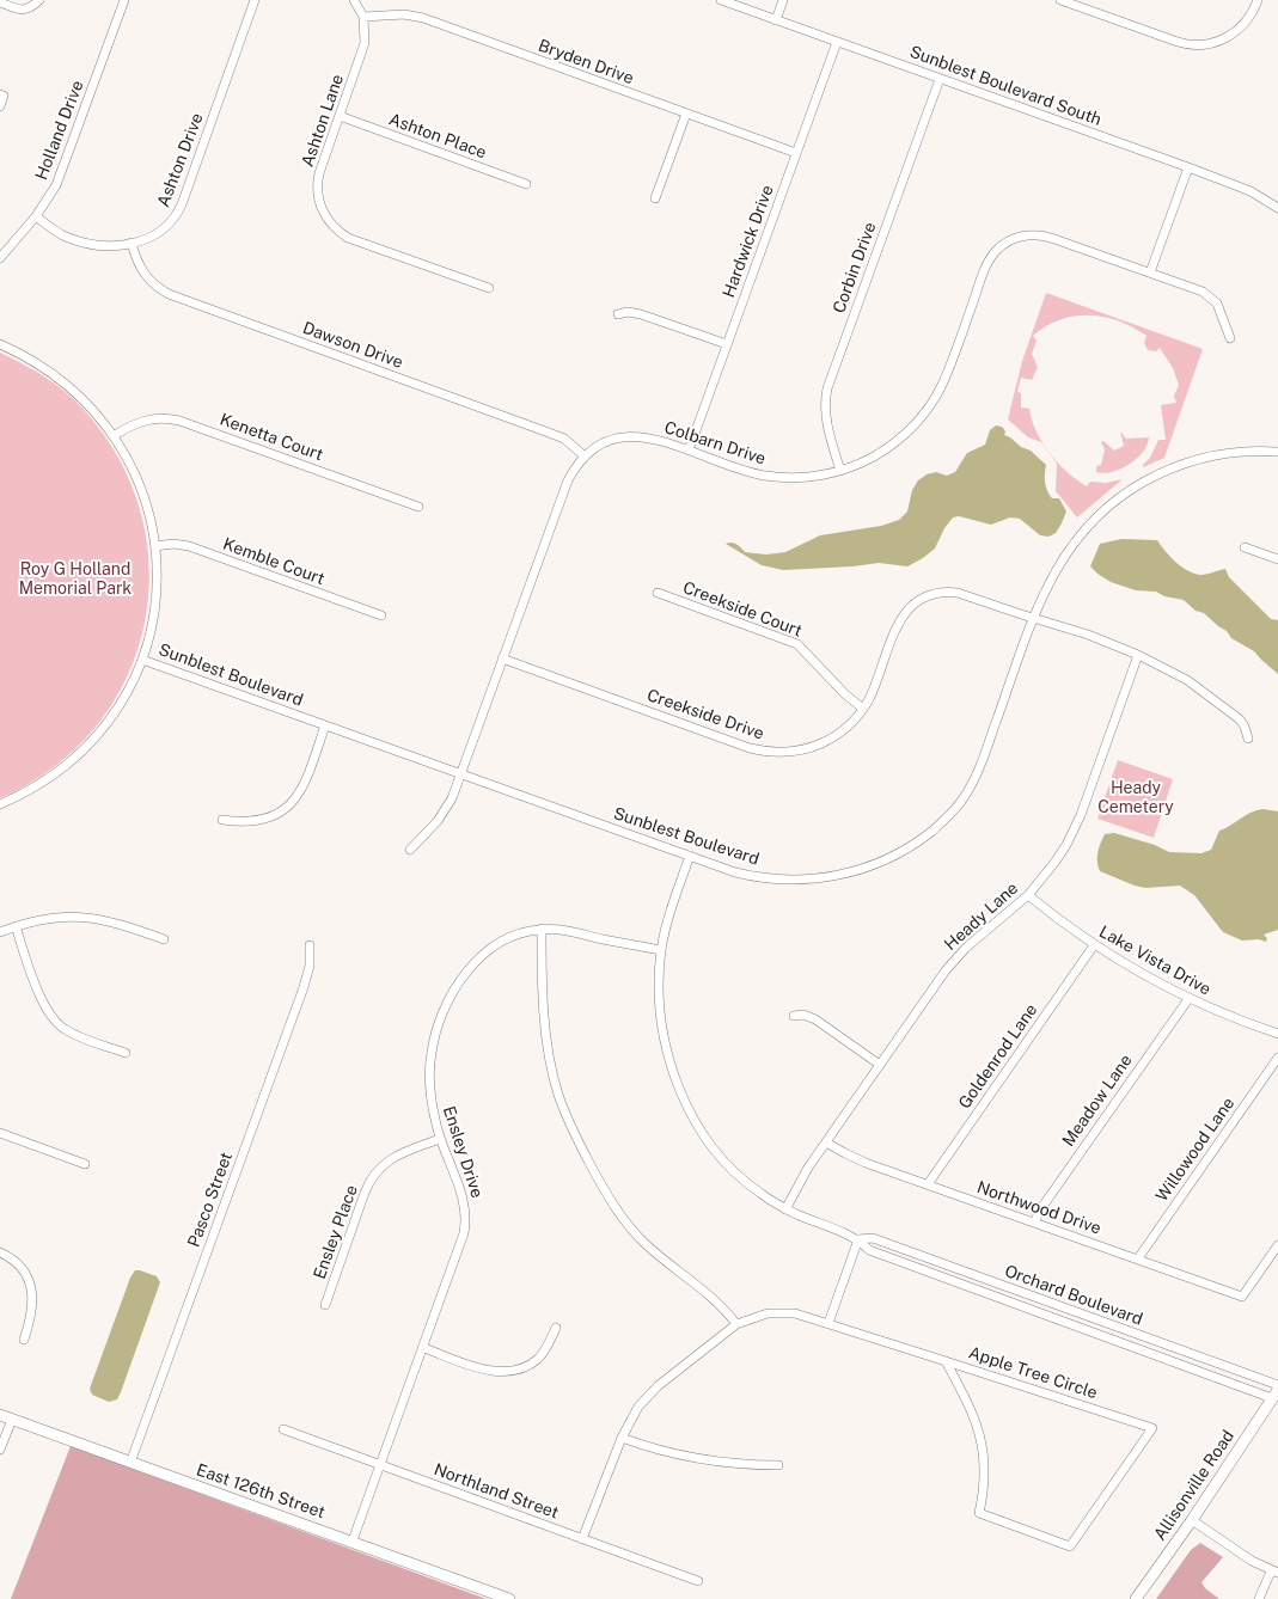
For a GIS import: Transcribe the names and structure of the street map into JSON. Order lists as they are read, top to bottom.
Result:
{
  "streets": {
    "main road": ["Allisonville Road", "East 126th Street"],
    "street": [
      "Bryden Drive",
      "Sunblest Boulevard South",
      "Ashton Lane",
      "Holland Drive",
      "Ashton Place",
      "Ashton Drive",
      "Hardwick Drive",
      "Corbin Drive",
      "Dawson Drive",
      "Kenetta Court",
      "Colbarn Drive",
      "Kemble Court",
      "Creekside Court",
      "Sunblest Boulevard",
      "Creekside Drive",
      "Heady Lane",
      "Lake Vista Drive",
      "Goldenrod Lane",
      "Meadow Lane",
      "Willowood Lane",
      "Ensley Drive",
      "Pasco Street",
      "Northwood Drive",
      "Ensley Place",
      "Orchard Boulevard",
      "Apple Tree Circle",
      "Northland Street"
    ]
  },
  "crossings": [
    ["Bryden Drive", "Ashton Lane"],
    ["Bryden Drive", "Hardwick Drive"],
    ["Sunblest Boulevard South", "Hardwick Drive"],
    ["Sunblest Boulevard South", "Corbin Drive"],
    ["Ashton Lane", "Ashton Place"],
    ["Holland Drive", "Ashton Drive"],
    ["Ashton Drive", "Dawson Drive"],
    ["Hardwick Drive", "Colbarn Drive"],
    ["Corbin Drive", "Colbarn Drive"],
    ["Dawson Drive", "Colbarn Drive"],
    ["Colbarn Drive", "Sunblest Boulevard"],
    ["Colbarn Drive", "Creekside Drive"],
    ["Creekside Court", "Creekside Drive"],
    ["Sunblest Boulevard", "Creekside Drive"],
    ["Sunblest Boulevard", "Orchard Boulevard"],
    ["Creekside Drive", "Heady Lane"],
    ["Heady Lane", "Lake Vista Drive"],
    ["Heady Lane", "Northwood Drive"],
    ["Heady Lane", "Orchard Boulevard"],
    ["Lake Vista Drive", "Goldenrod Lane"],
    ["Lake Vista Drive", "Meadow Lane"],
    ["Goldenrod Lane", "Northwood Drive"],
    ["Meadow Lane", "Northwood Drive"],
    ["Willowood Lane", "Northwood Drive"],
    ["Ensley Drive", "Ensley Place"],
    ["Ensley Drive", "Orchard Boulevard"],
    ["Ensley Drive", "East 126th Street"],
    ["Ensley Drive", "Northland Street"],
    ["Pasco Street", "East 126th Street"],
    ["Orchard Boulevard", "Allisonville Road"]
  ],
  "parks": ["Roy G Holland Memorial Park", "Heady Cemetery"]
}
